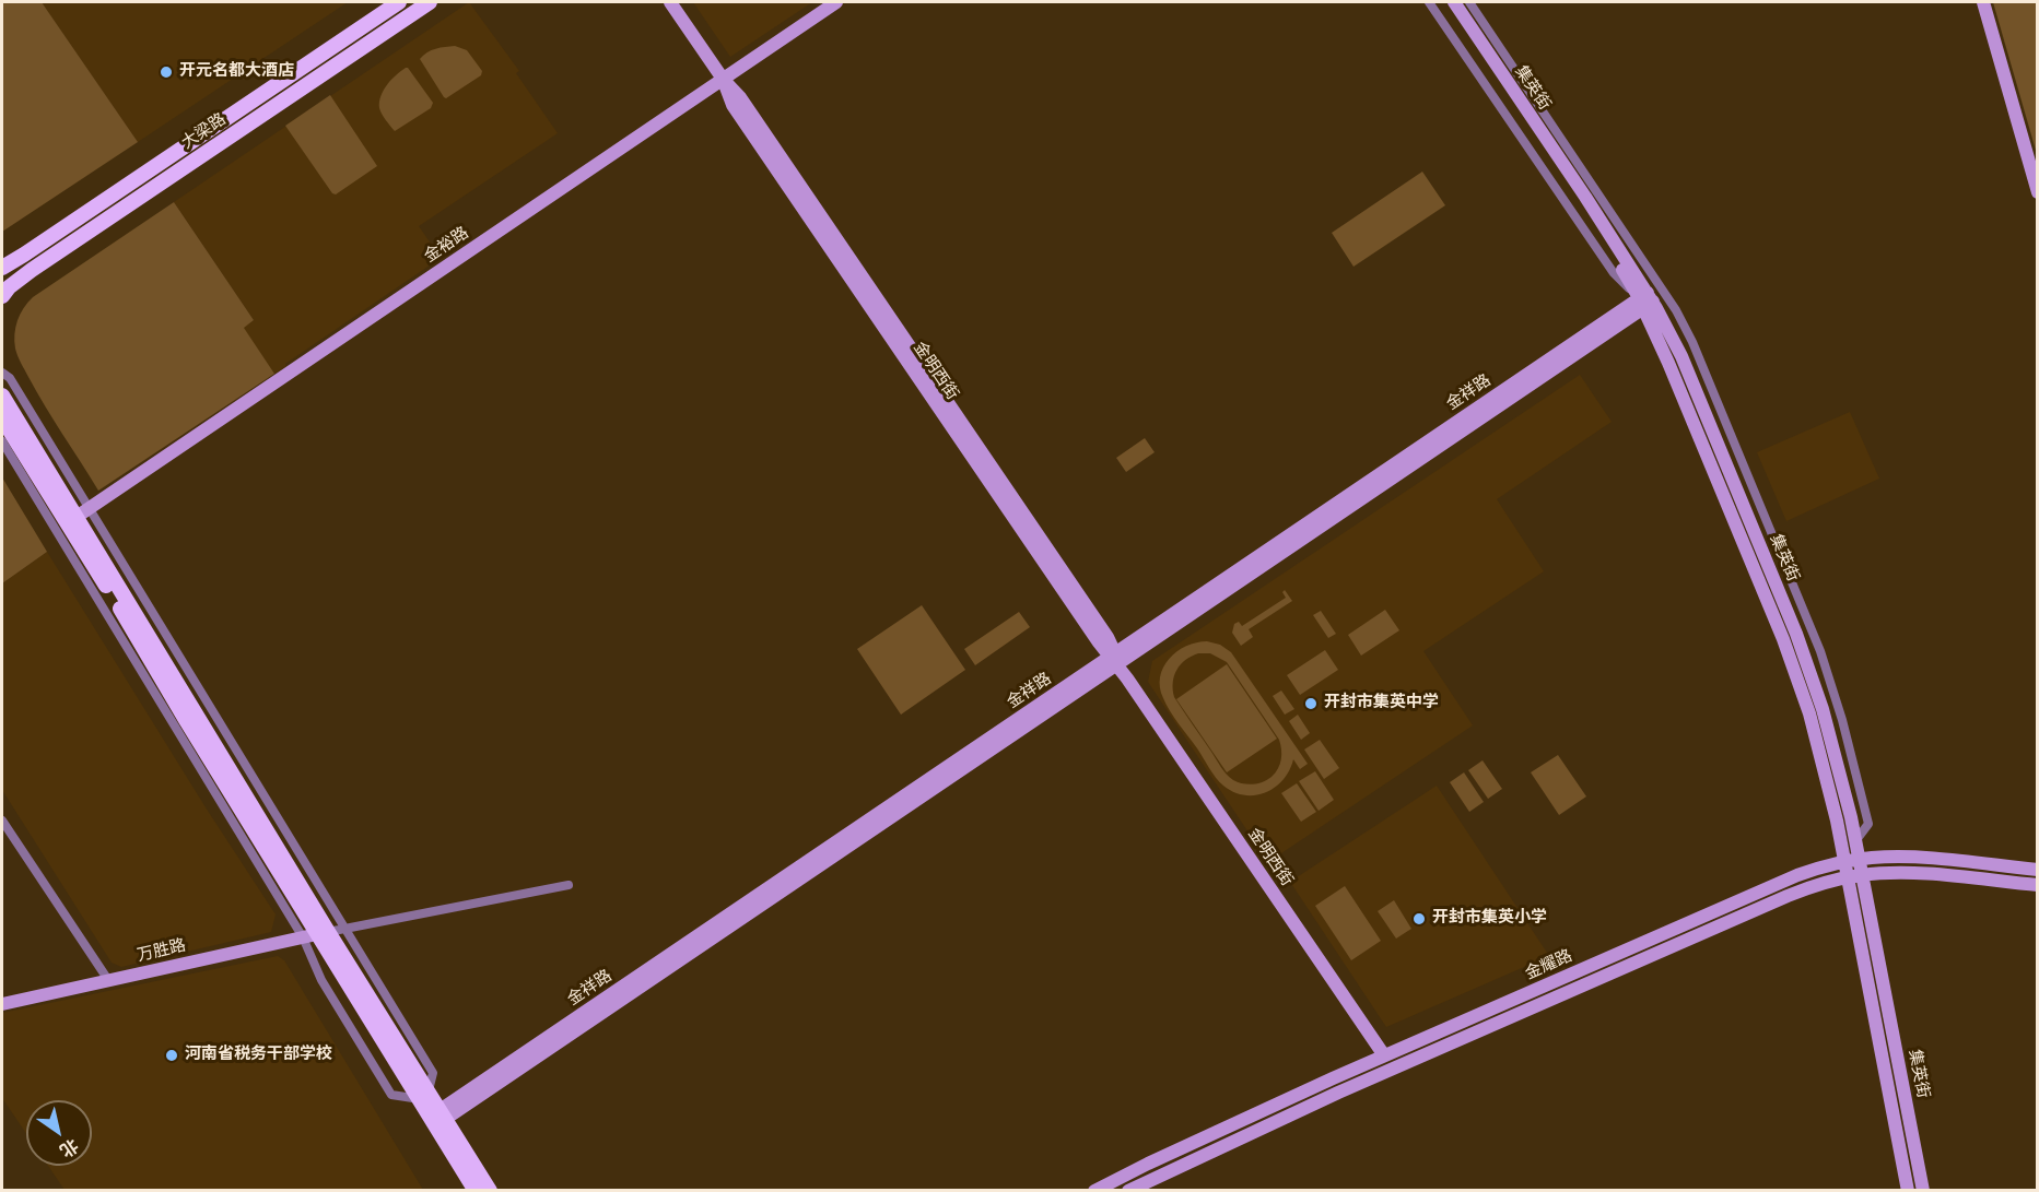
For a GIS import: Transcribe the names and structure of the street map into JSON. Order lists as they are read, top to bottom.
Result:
{
  "streets": {
    "main road": ["大梁路"],
    "street": [
      "集英街",
      "金裕路",
      "金明西街",
      "金祥路",
      "万胜路",
      "金耀路"
    ]
  },
  "crossings": [
    ["集英街", "金祥路"],
    ["集英街", "金耀路"],
    ["金裕路", "金明西街"],
    ["金明西街", "金祥路"],
    ["金明西街", "金耀路"]
  ],
  "places": [
    "开元名都大酒店",
    "开封市集英中学",
    "开封市集英小学",
    "河南省税务干部学校"
  ],
  "north": "bottom right"
}
